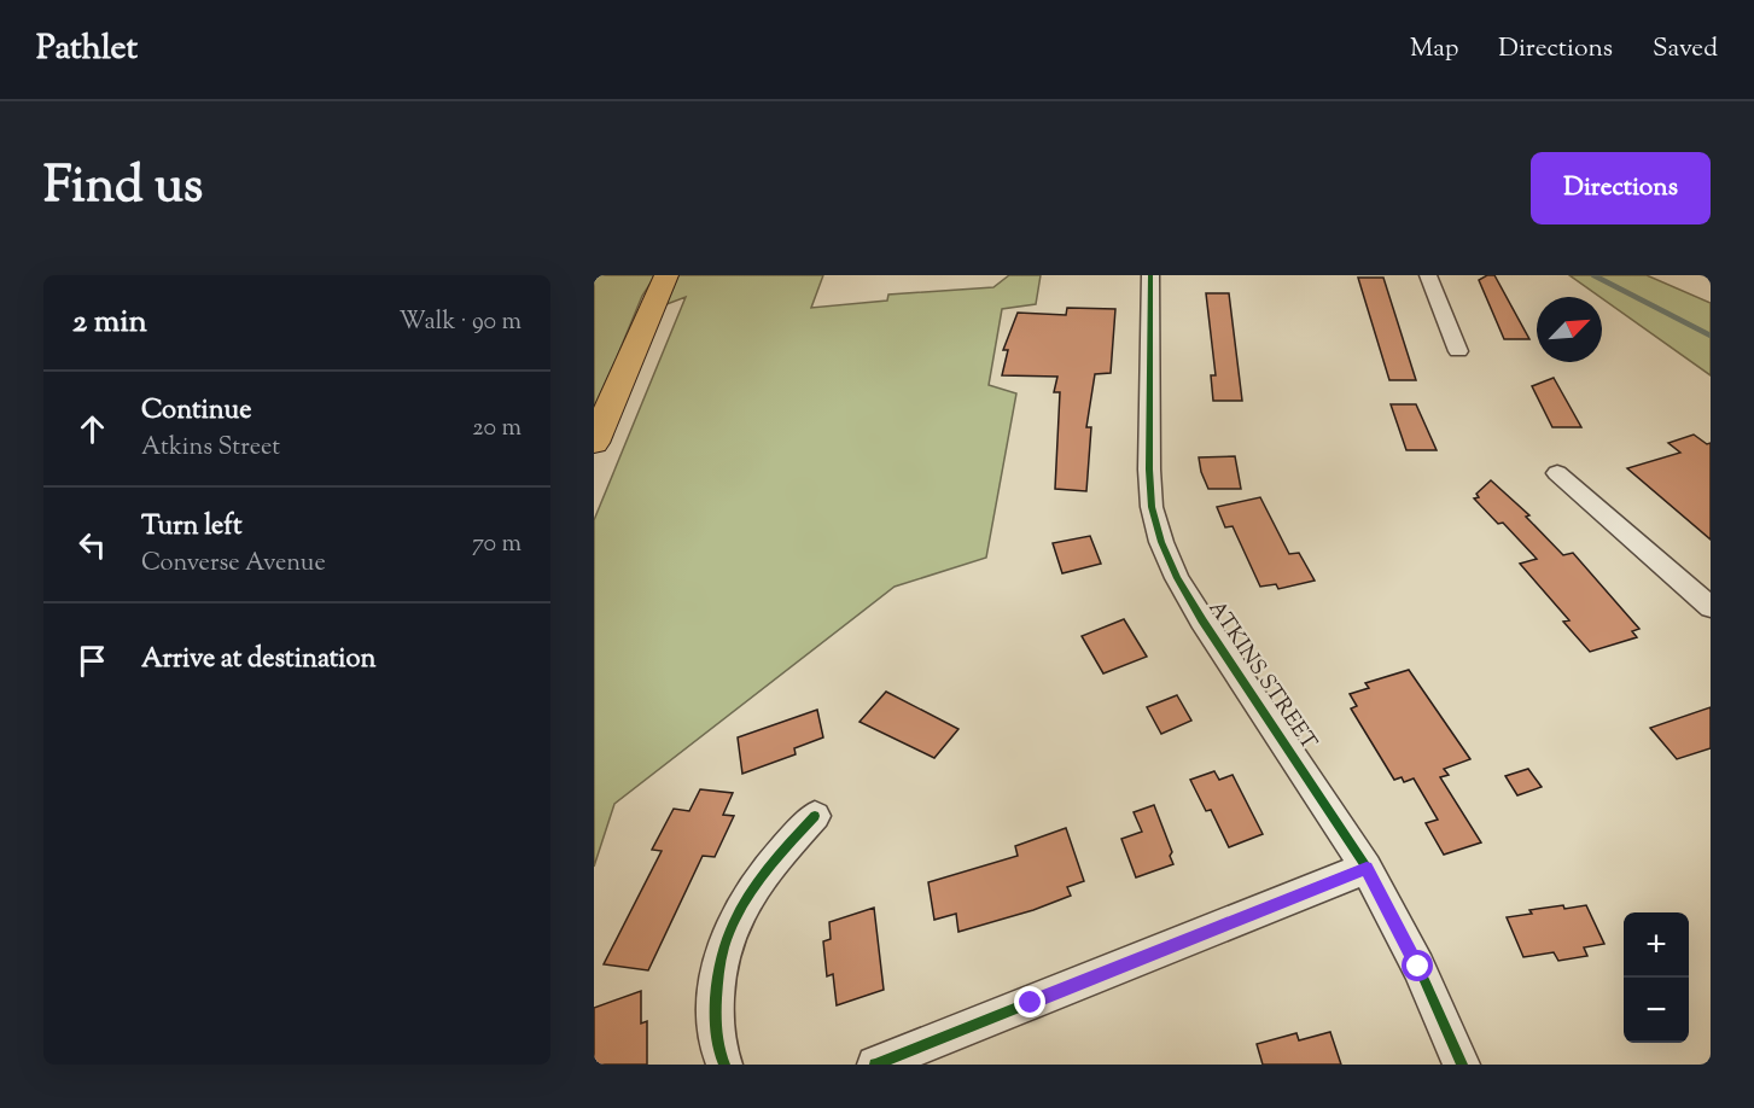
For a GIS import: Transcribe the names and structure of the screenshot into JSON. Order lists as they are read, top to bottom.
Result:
{
  "streets": {
    "street": ["ATKINS STREET"]
  },
  "north": "top right",
  "page": {
    "header": "Pathlet",
    "nav": ["Map", "Directions", "Saved"],
    "title": "Find us",
    "buttons": "Directions",
    "heading": ["2 min", "Walk · 90 m"],
    "list": [
      ["Continue", "Atkins Street", "20 m"],
      ["Turn left", "Converse Avenue", "70 m"],
      "Arrive at destination"
    ],
    "map_buttons": ["+", "−"]
  }
}
